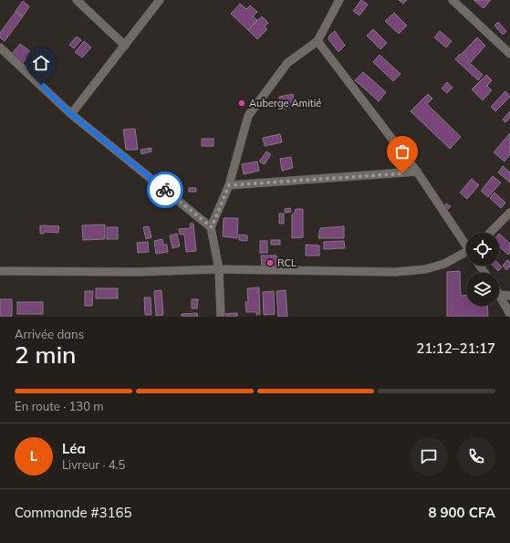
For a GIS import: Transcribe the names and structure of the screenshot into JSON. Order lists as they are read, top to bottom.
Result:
{
  "places": ["Auberge Amitié", "RCL"],
  "page": {
    "heading": ["2 min", "Arrivée dans", "21:12–21:17"],
    "panel": [
      "Léa",
      "Livreur · 4.5",
      "Commande #3165",
      "8 900 CFA"
    ],
    "bar": "En route · 130 m",
    "round": "L"
  }
}
